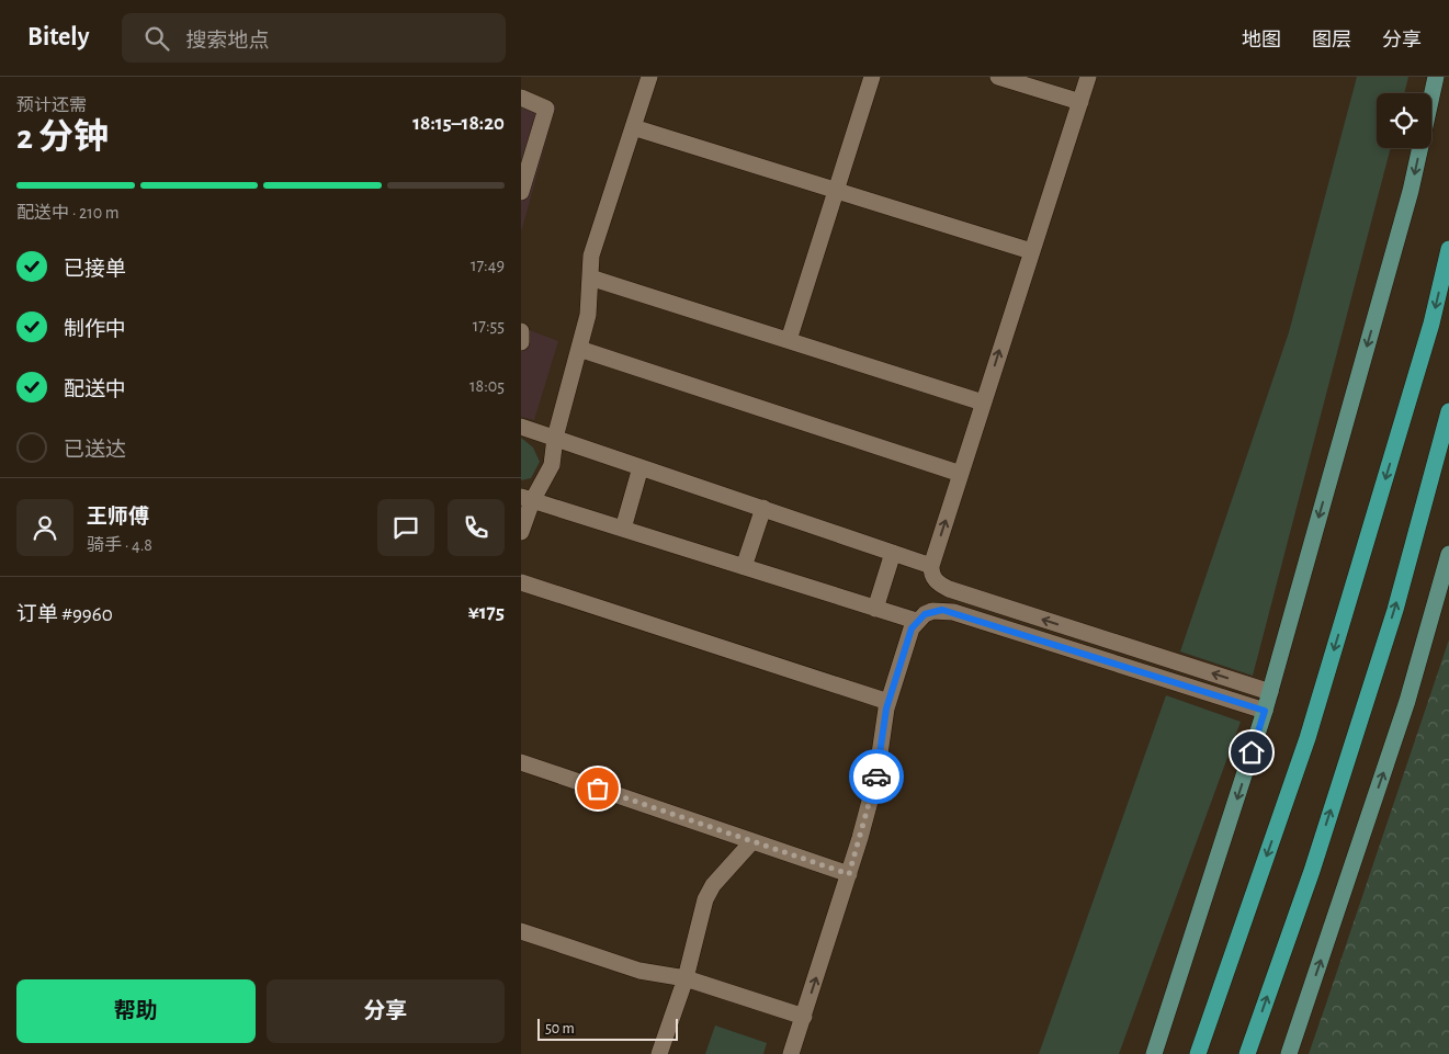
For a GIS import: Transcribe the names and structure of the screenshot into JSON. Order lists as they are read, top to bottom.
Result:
{
  "scale_bar": "50 m",
  "page": {
    "header": "Bitely",
    "search": "搜索地点",
    "nav": ["地图", "图层", "分享"],
    "heading": ["2 分钟", "预计还需", "18:15–18:20"],
    "panel": [
      "王师傅",
      "骑手 · 4.8",
      "订单 #9960",
      "¥175"
    ],
    "bar": "配送中 · 210 m",
    "list": [
      ["已接单", "17:49"],
      ["制作中", "17:55"],
      ["配送中", "18:05"],
      "已送达"
    ],
    "buttons": ["帮助", "分享"],
    "scale": "50 m"
  }
}
